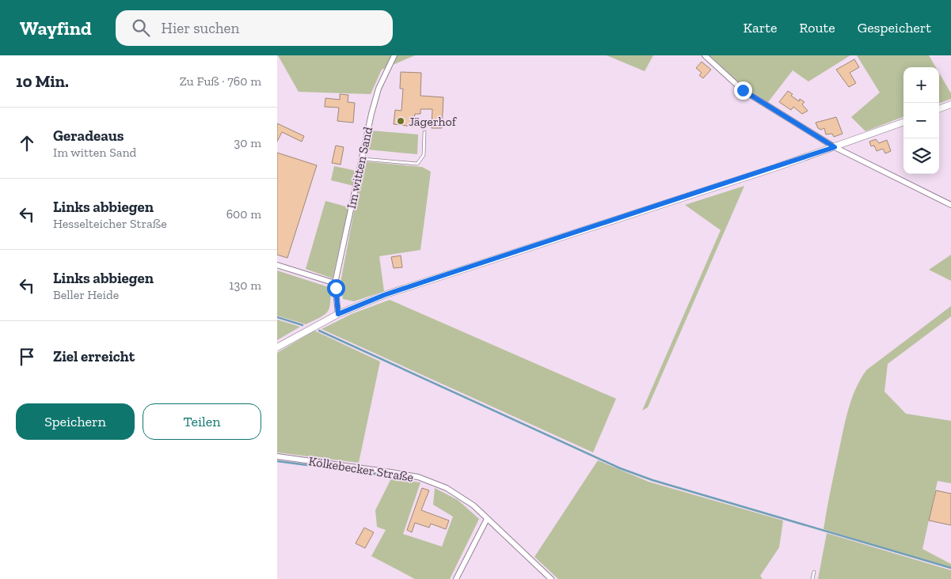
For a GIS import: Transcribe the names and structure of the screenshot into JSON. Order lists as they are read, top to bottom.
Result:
{
  "streets": {
    "street": ["Im witten Sand", "Kölkebecker Straße"]
  },
  "places": ["Jägerhof"],
  "page": {
    "header": "Wayfind",
    "search": "Hier suchen",
    "nav": ["Karte", "Route", "Gespeichert"],
    "heading": ["10 Min.", "Zu Fuß · 760 m"],
    "map_buttons": ["+", "−"],
    "list": [
      ["Geradeaus", "Im witten Sand", "30 m"],
      ["Links abbiegen", "Hesselteicher Straße", "600 m"],
      ["Links abbiegen", "Beller Heide", "130 m"],
      "Ziel erreicht"
    ],
    "buttons": ["Speichern", "Teilen"]
  }
}
